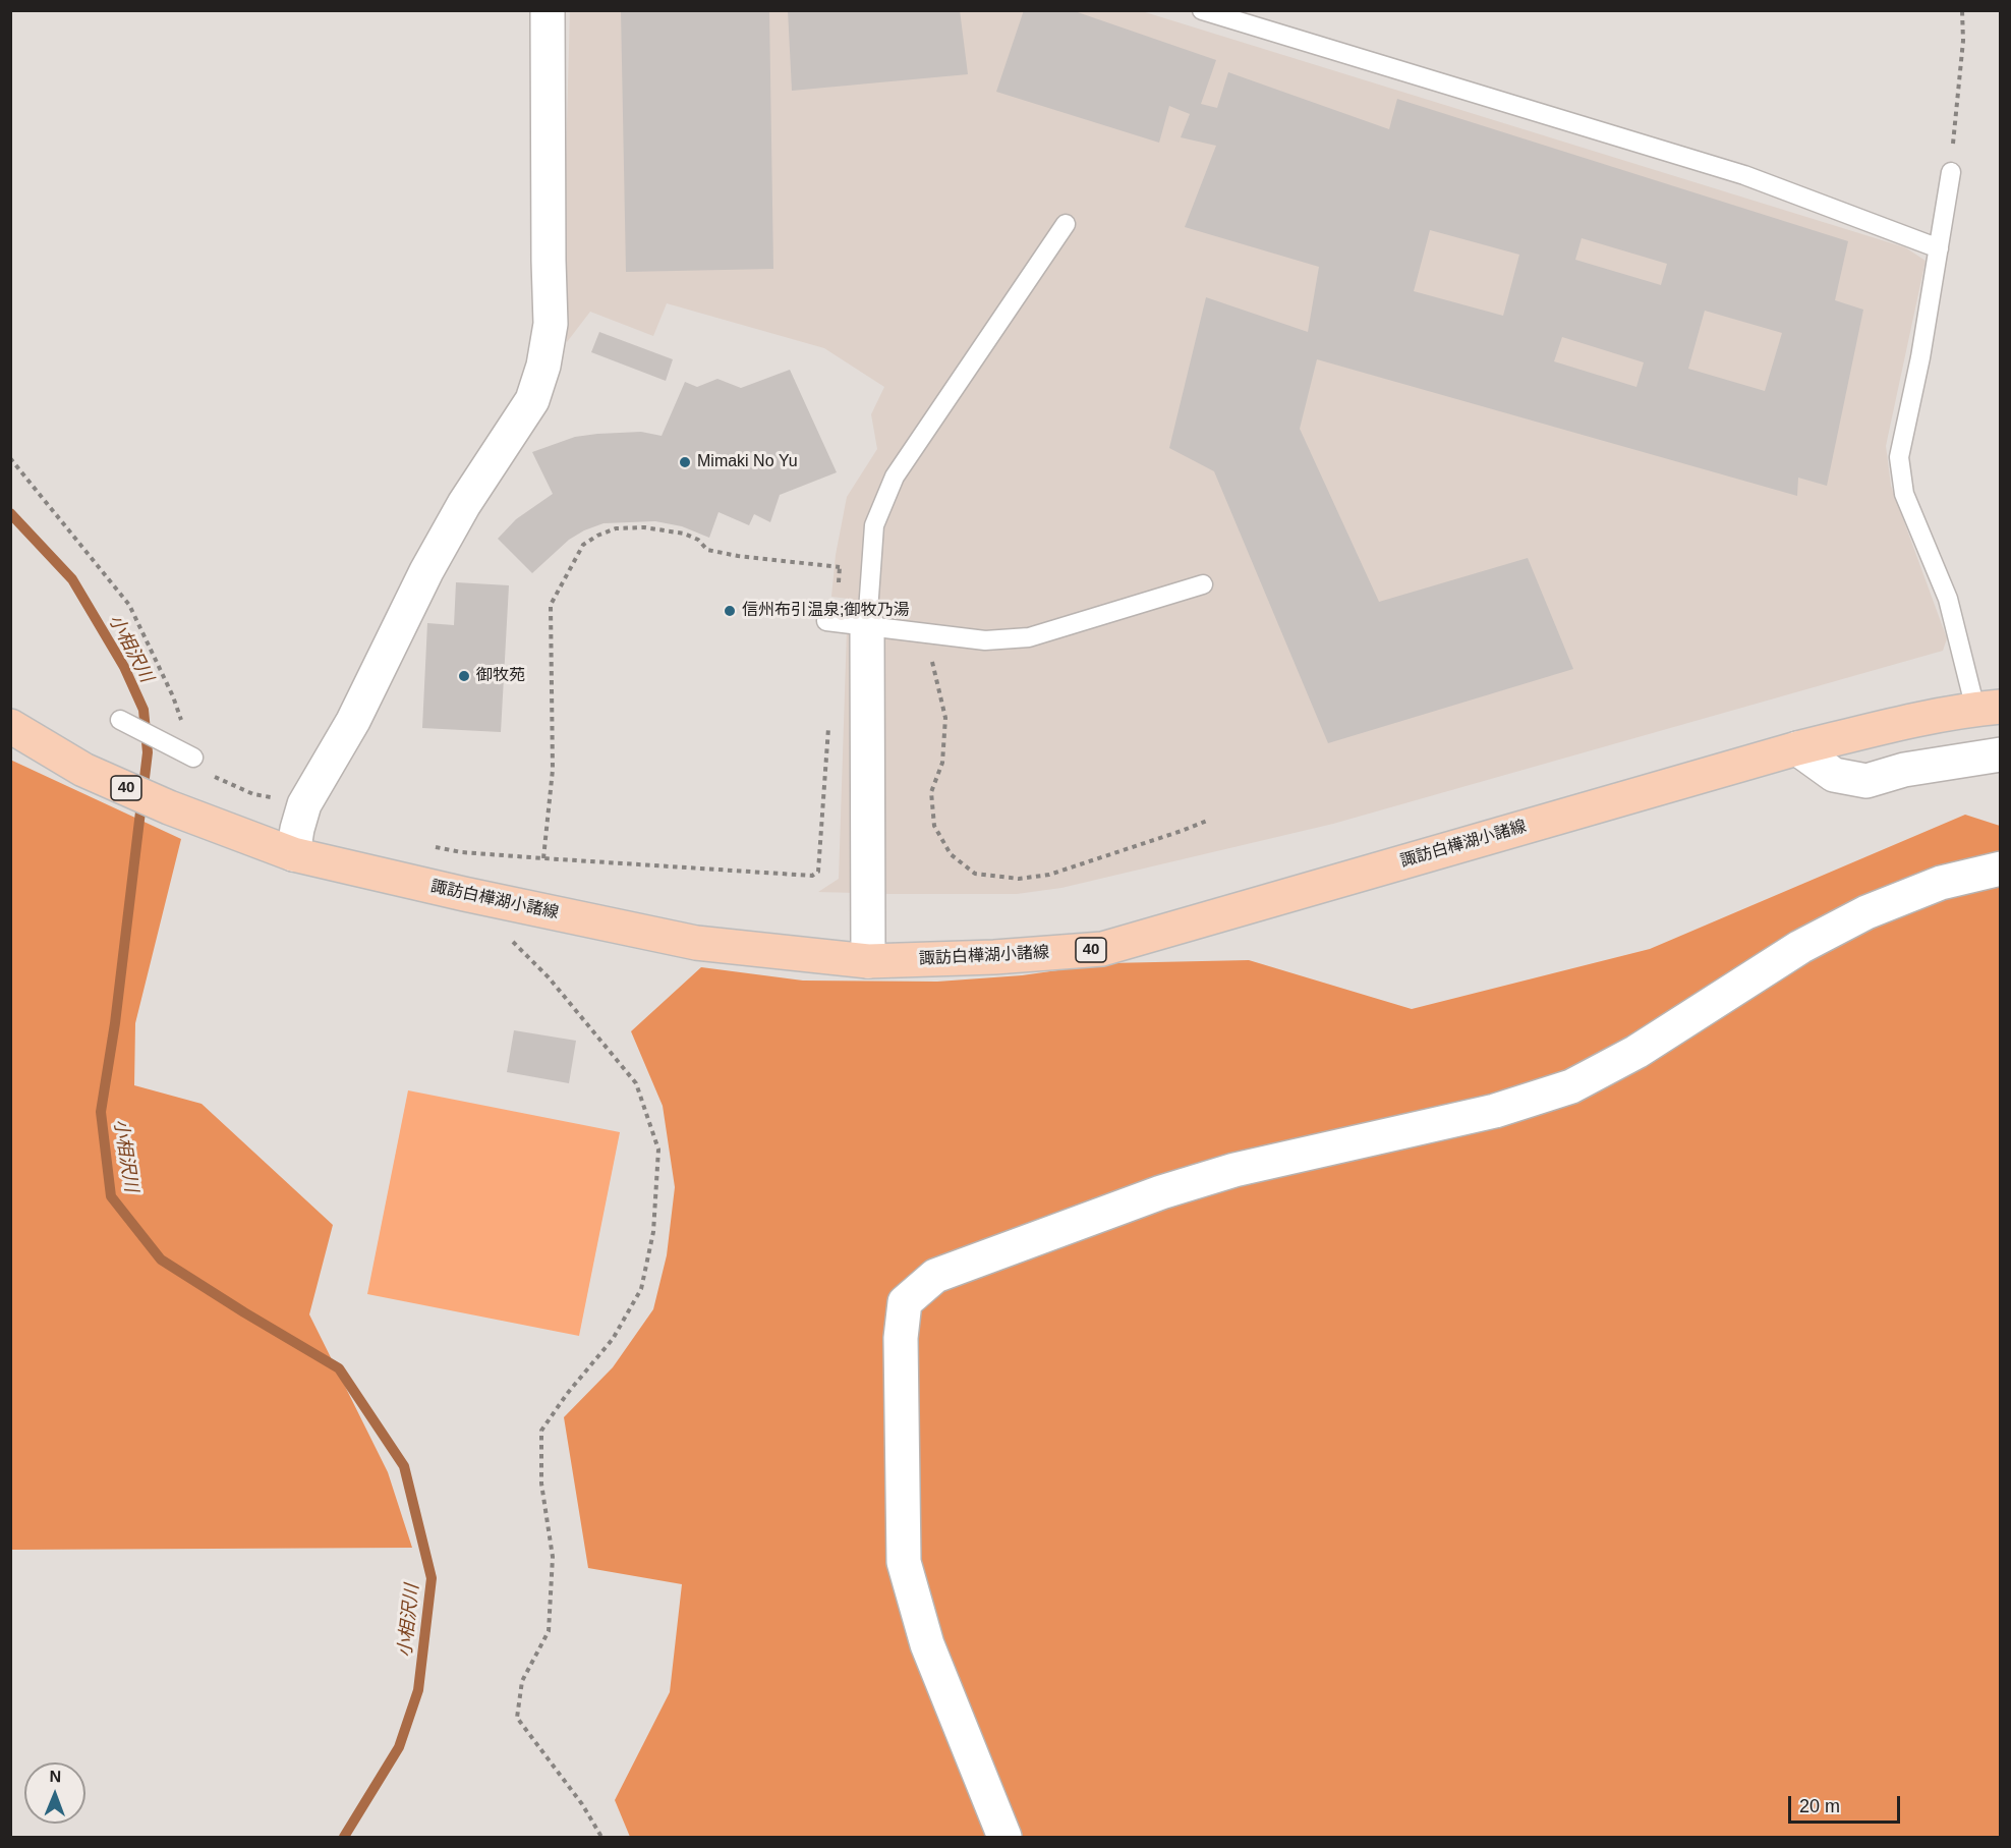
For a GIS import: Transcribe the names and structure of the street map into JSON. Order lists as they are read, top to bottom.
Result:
{
  "streets": {
    "main road": ["40", "諏訪白樺湖小諸線"]
  },
  "water": ["小相沢川"],
  "places": ["Mimaki No Yu", "信州布引温泉;御牧乃湯", "御牧苑"],
  "scale_bar": "20 m",
  "north": "top"
}
